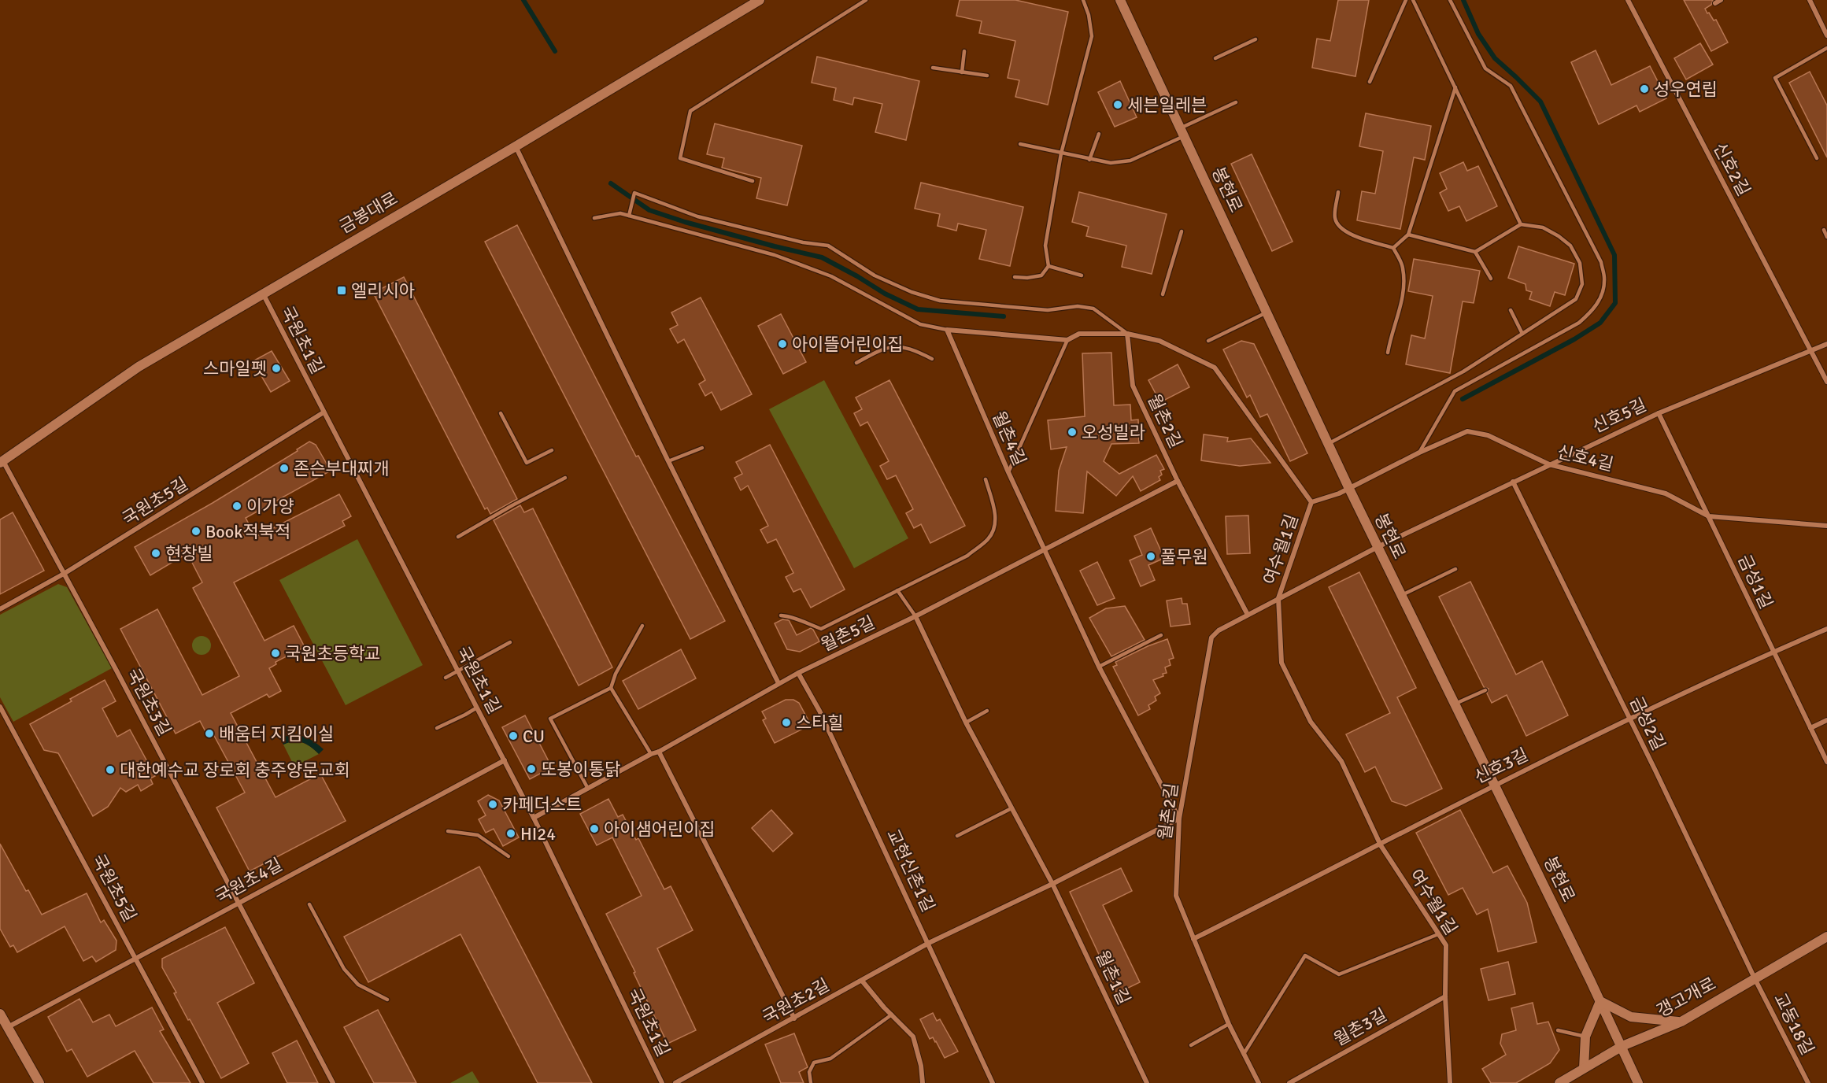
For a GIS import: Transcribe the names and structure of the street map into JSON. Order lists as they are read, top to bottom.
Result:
{
  "streets": {
    "street": [
      "신호2길",
      "봉현로",
      "금봉대로",
      "국원초1길",
      "신호5길",
      "월촌2길",
      "월촌4길",
      "신호4길",
      "국원초5길",
      "여수월1길",
      "금성1길",
      "월촌5길",
      "국원초3길",
      "금성2길",
      "신호3길",
      "교현신촌1길",
      "국원초4길",
      "월촌1길",
      "갱고개로",
      "국원초2길",
      "교동18길",
      "월촌3길"
    ]
  },
  "crossings": [
    ["신호2길", "신호5길"],
    ["봉현로", "신호5길"],
    ["봉현로", "신호4길"],
    ["봉현로", "신호3길"],
    ["봉현로", "갱고개로"],
    ["금봉대로", "국원초1길"],
    ["금봉대로", "국원초3길"],
    ["국원초1길", "국원초5길"],
    ["국원초1길", "월촌5길"],
    ["국원초1길", "국원초4길"],
    ["신호5길", "월촌2길"],
    ["신호5길", "신호4길"],
    ["신호5길", "여수월1길"],
    ["신호5길", "금성1길"],
    ["신호5길", "금성2길"],
    ["월촌2길", "월촌4길"],
    ["월촌2길", "여수월1길"],
    ["월촌2길", "월촌5길"],
    ["월촌2길", "신호3길"],
    ["월촌4길", "월촌5길"],
    ["신호4길", "여수월1길"],
    ["신호4길", "금성1길"],
    ["국원초5길", "국원초3길"],
    ["국원초5길", "국원초4길"],
    ["여수월1길", "신호3길"],
    ["여수월1길", "월촌3길"],
    ["금성1길", "신호3길"],
    ["월촌5길", "교현신촌1길"],
    ["월촌5길", "월촌1길"],
    ["국원초3길", "국원초4길"],
    ["금성2길", "신호3길"],
    ["금성2길", "갱고개로"],
    ["금성2길", "교동18길"],
    ["교현신촌1길", "국원초2길"],
    ["갱고개로", "교동18길"]
  ],
  "places": {
    "other": [
      "성우연립",
      "세븐일레븐",
      "아이뜰어린이집",
      "스마일펫",
      "오성빌라",
      "존슨부대찌개",
      "이가양",
      "Book적북적",
      "현창빌",
      "풀무원",
      "국원초등학교",
      "스타힐",
      "배움터 지킴이실",
      "CU",
      "또봉이통닭",
      "대한예수교 장로회 충주양문교회",
      "카페더스트",
      "아이샘어린이집",
      "HI24"
    ],
    "transit": ["엘리시아"]
  }
}
